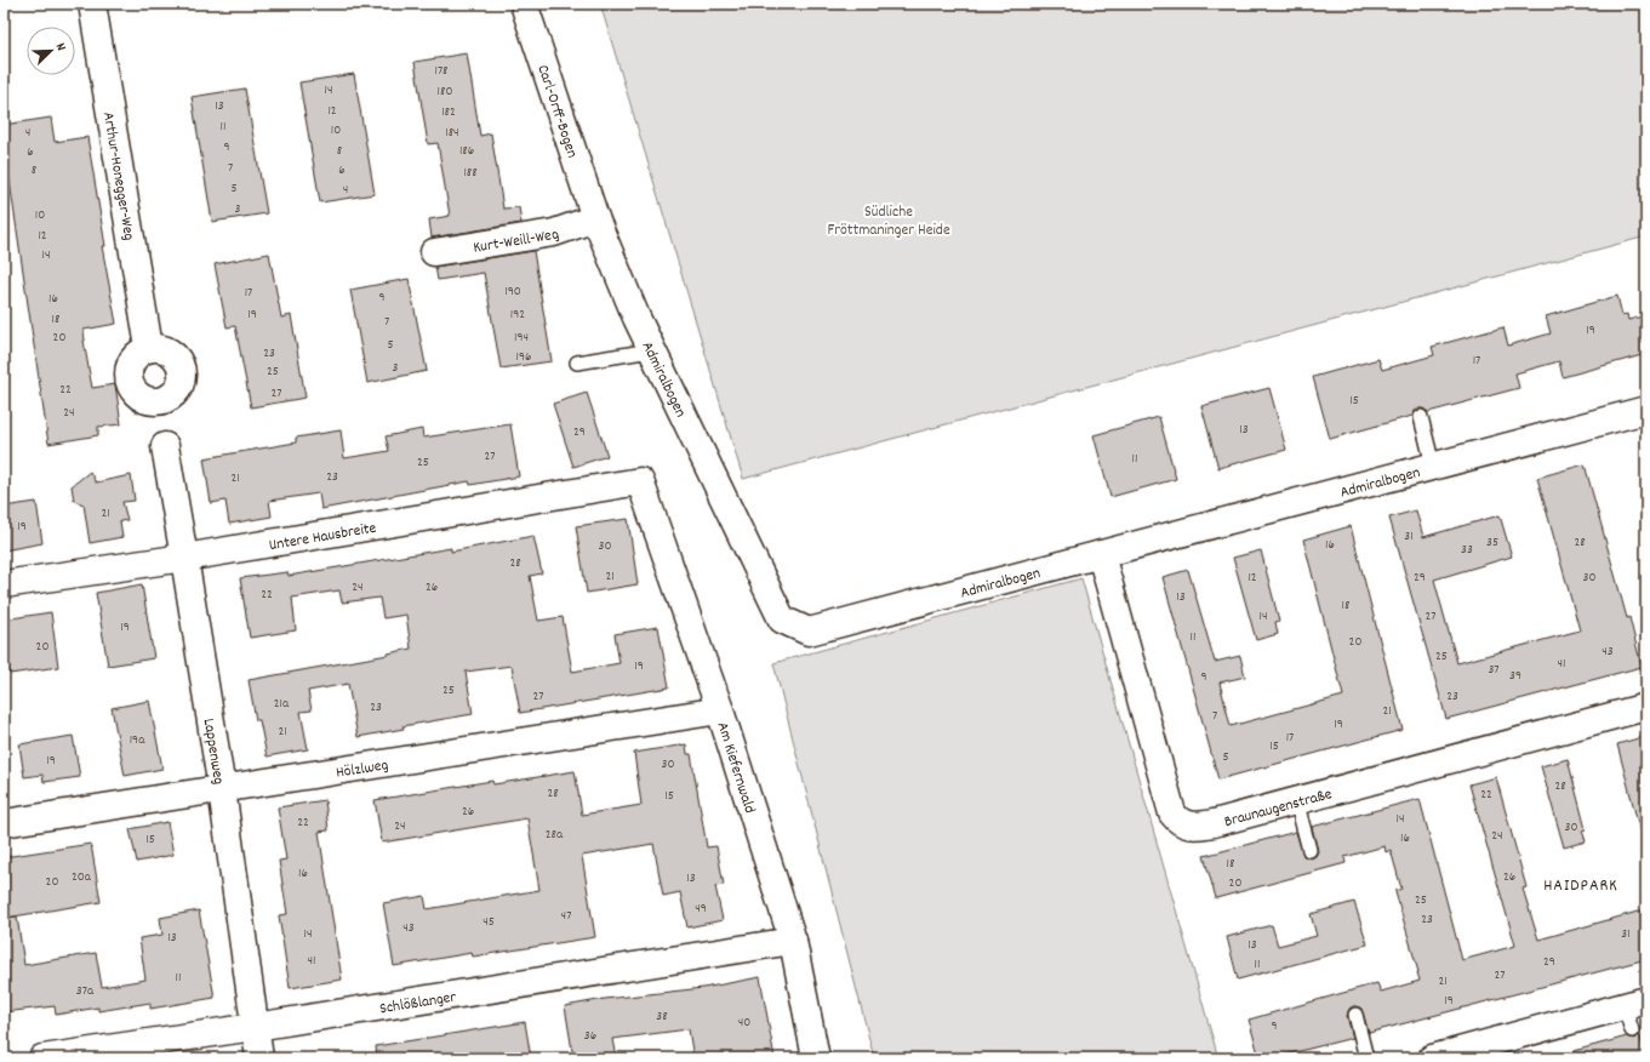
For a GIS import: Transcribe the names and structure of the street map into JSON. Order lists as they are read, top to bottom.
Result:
{
  "streets": {
    "street": [
      "Carl-Orff-Bogen",
      "Arthur-Honegger-Weg",
      "Kurt-Weill-Weg",
      "Admiralbogen",
      "Untere Hausbreite",
      "Lappenweg",
      "Hölzlweg",
      "Am Kiefernwald",
      "Braunaugenstraße",
      "Schlößlanger"
    ]
  },
  "crossings": [
    ["Carl-Orff-Bogen", "Kurt-Weill-Weg"],
    ["Carl-Orff-Bogen", "Admiralbogen"],
    ["Kurt-Weill-Weg", "Admiralbogen"],
    ["Admiralbogen", "Braunaugenstraße"],
    ["Untere Hausbreite", "Lappenweg"],
    ["Untere Hausbreite", "Am Kiefernwald"],
    ["Lappenweg", "Hölzlweg"],
    ["Lappenweg", "Schlößlanger"],
    ["Hölzlweg", "Am Kiefernwald"],
    ["Am Kiefernwald", "Schlößlanger"]
  ],
  "districts": ["HAIDPARK"],
  "parks": ["Südliche Fröttmaninger Heide"],
  "house_numbers": [
    "178",
    "14",
    "180",
    "13",
    "12",
    "182",
    "11",
    "10",
    "4",
    "184",
    "9",
    "8",
    "186",
    "6",
    "7",
    "8",
    "6",
    "188",
    "5",
    "4",
    "3",
    "10",
    "12",
    "14",
    "190",
    "17",
    "9",
    "16",
    "19",
    "192",
    "18",
    "7",
    "19",
    "20",
    "194",
    "5",
    "23",
    "196",
    "17",
    "3",
    "25",
    "22",
    "27",
    "15",
    "24",
    "13",
    "29",
    "27",
    "11",
    "25",
    "23",
    "21",
    "21",
    "19",
    "31",
    "35",
    "28",
    "16",
    "30",
    "33",
    "28",
    "21",
    "12",
    "29",
    "30",
    "24",
    "26",
    "22",
    "13",
    "18",
    "14",
    "27",
    "19",
    "11",
    "20",
    "20",
    "43",
    "25",
    "41",
    "19",
    "37",
    "39",
    "9",
    "25",
    "27",
    "23",
    "21a",
    "23",
    "21",
    "7",
    "19",
    "21",
    "17",
    "19a",
    "15",
    "5",
    "19",
    "30",
    "28",
    "28",
    "22",
    "15",
    "26",
    "14",
    "22",
    "24",
    "30",
    "28a",
    "24",
    "16",
    "15",
    "18",
    "16",
    "20a",
    "26",
    "13",
    "20",
    "20",
    "25",
    "49",
    "47",
    "23",
    "45",
    "43",
    "14",
    "31",
    "13",
    "13",
    "41",
    "29",
    "11",
    "27",
    "11",
    "21",
    "37a",
    "19",
    "38",
    "40",
    "9",
    "36"
  ],
  "north": "top right"
}
